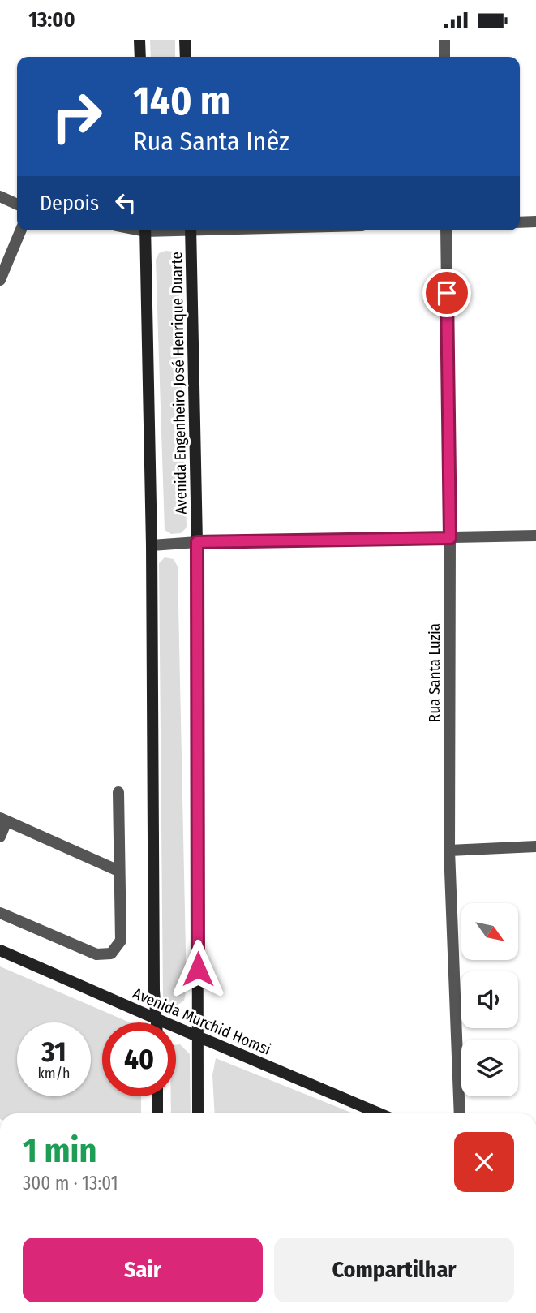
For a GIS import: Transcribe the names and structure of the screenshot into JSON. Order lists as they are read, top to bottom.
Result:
{
  "streets": {
    "street": ["Avenida Engenheiro José Henrique Duarte", "Rua Santa Luzia", "Avenida Murchid Homsi"]
  },
  "crossings": [
    ["Avenida Engenheiro José Henrique Duarte", "Avenida Murchid Homsi"]
  ],
  "north": "bottom right",
  "page": {
    "status": "13:00",
    "turn": ["140 m", "Rua Santa Inêz"],
    "then": "Depois",
    "speed": "31 km/h",
    "limit": "40",
    "heading": ["1 min", "300 m · 13:01"],
    "buttons": ["Sair", "Compartilhar"]
  }
}
